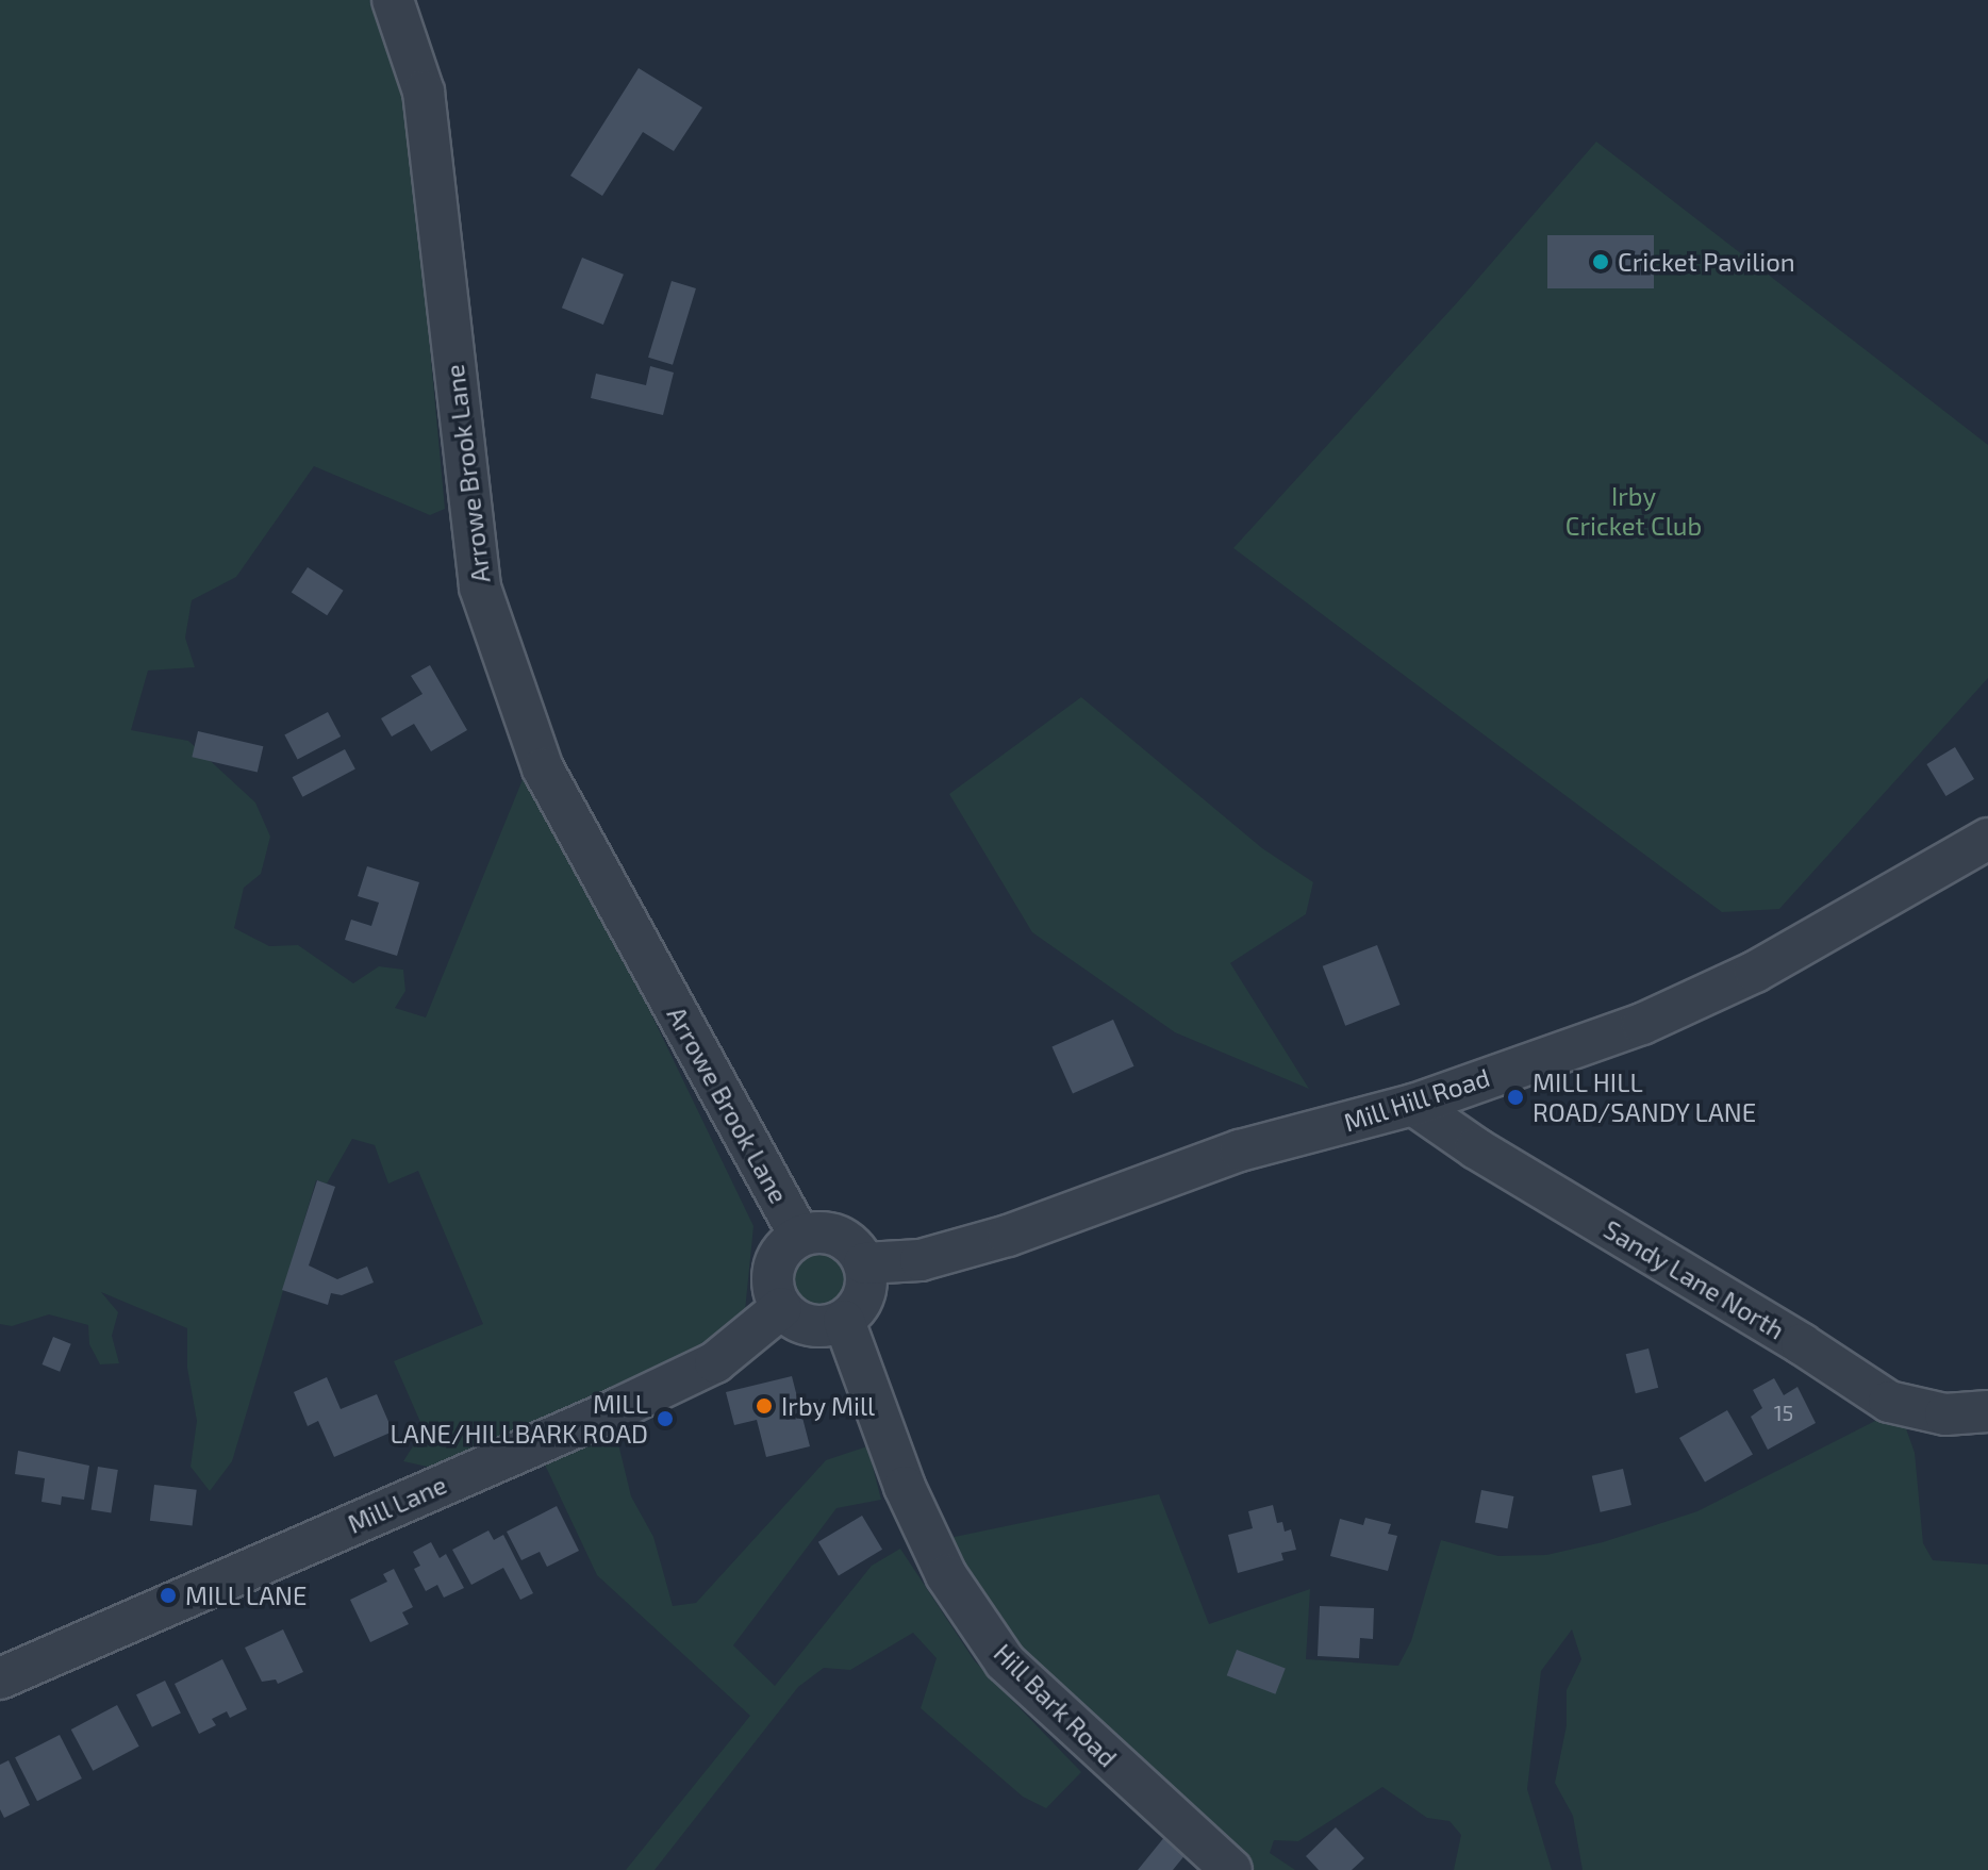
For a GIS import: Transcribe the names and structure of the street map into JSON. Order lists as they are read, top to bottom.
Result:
{
  "streets": {
    "street": [
      "Arrowe Brook Lane",
      "Mill Hill Road",
      "Sandy Lane North",
      "Mill Lane",
      "Hill Bark Road"
    ]
  },
  "crossings": [
    ["Arrowe Brook Lane", "Mill Hill Road"],
    ["Arrowe Brook Lane", "Mill Lane"],
    ["Arrowe Brook Lane", "Hill Bark Road"],
    ["Mill Hill Road", "Sandy Lane North"],
    ["Mill Hill Road", "Mill Lane"],
    ["Mill Hill Road", "Hill Bark Road"],
    ["Mill Lane", "Hill Bark Road"]
  ],
  "parks": ["Irby Cricket Club"],
  "places": [
    "Cricket Pavilion",
    "MILL HILL ROAD/SANDY LANE",
    "Irby Mill",
    "MILL LANE/HILLBARK ROAD",
    "MILL LANE"
  ],
  "house_numbers": ["15"]
}
